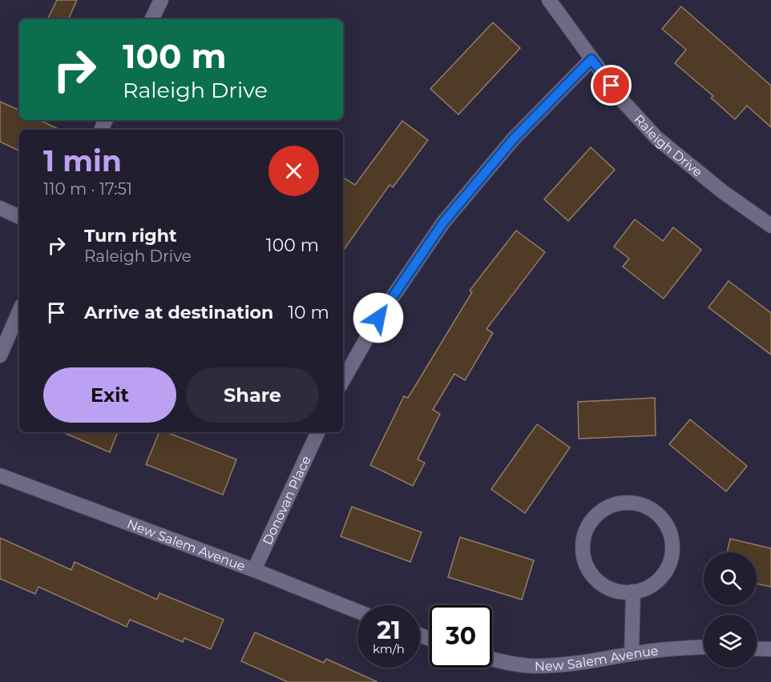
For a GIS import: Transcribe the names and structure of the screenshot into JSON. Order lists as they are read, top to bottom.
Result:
{
  "streets": {
    "street": ["Raleigh Drive", "Donovan Place", "New Salem Avenue"]
  },
  "crossings": [
    ["Donovan Place", "New Salem Avenue"]
  ],
  "page": {
    "turn": ["100 m", "Raleigh Drive"],
    "heading": ["1 min", "110 m · 17:51"],
    "list": [
      {
        "name": "Turn right",
        "note": "Raleigh Drive",
        "value": "100 m"
      },
      {
        "name": "Arrive at destination",
        "value": "10 m"
      }
    ],
    "buttons": ["Exit", "Share"],
    "speed": "21 km/h",
    "limit": "30"
  }
}
